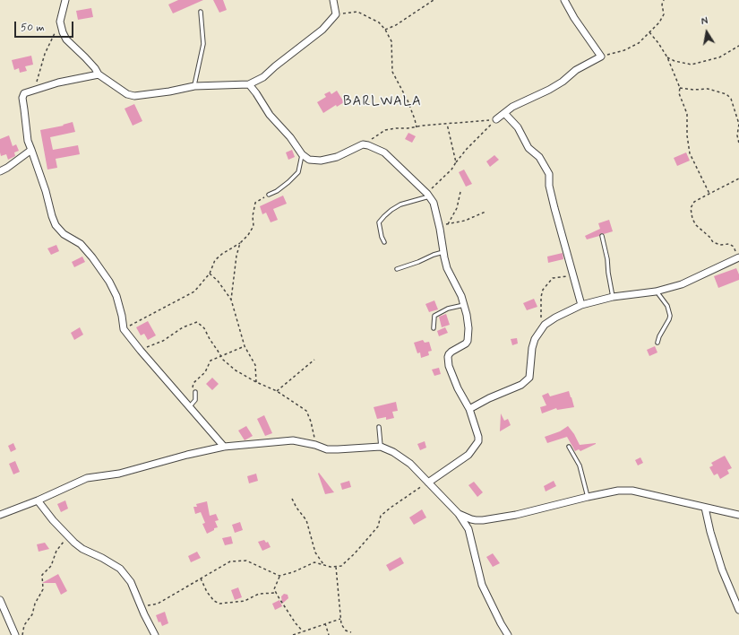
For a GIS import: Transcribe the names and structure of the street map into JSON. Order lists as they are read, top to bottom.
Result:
{
  "districts": ["BARLWALA"],
  "scale_bar": "50 m",
  "north": "top"
}
